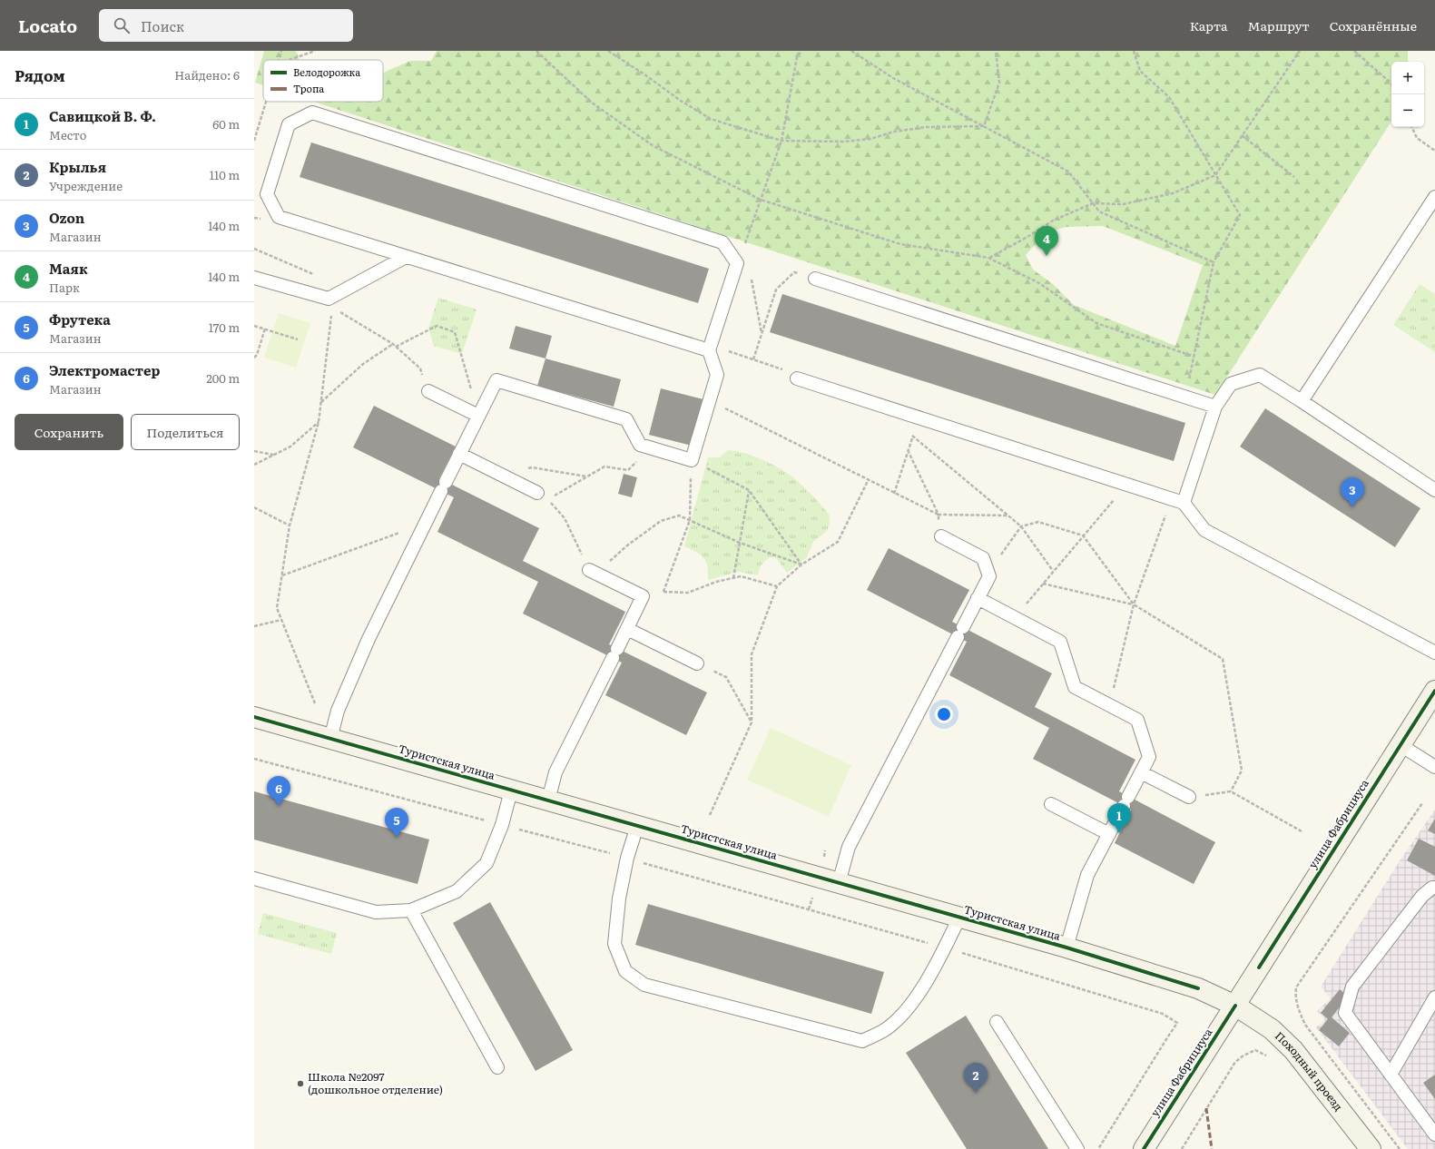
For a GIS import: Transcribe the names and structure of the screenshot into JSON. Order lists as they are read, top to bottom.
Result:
{
  "streets": {
    "main road": ["Туристская улица", "улица Фабрициуса", "Походный проезд"]
  },
  "crossings": [
    ["Туристская улица", "улица Фабрициуса"],
    ["Туристская улица", "Походный проезд"],
    ["улица Фабрициуса", "Походный проезд"]
  ],
  "places": ["Школа №2097 (дошкольное отделение)"],
  "legend": ["Велодорожка", "Тропа"],
  "page": {
    "header": "Locato",
    "search": "Поиск",
    "nav": ["Карта", "Маршрут", "Сохранённые"],
    "heading": ["Рядом", "Найдено: 6"],
    "map_buttons": ["+", "−"],
    "list": [
      {
        "mark": "1",
        "name": "Савицкой В. Ф.",
        "note": "Место",
        "value": "60 m"
      },
      {
        "mark": "2",
        "name": "Крылья",
        "note": "Учреждение",
        "value": "110 m"
      },
      {
        "mark": "3",
        "name": "Ozon",
        "note": "Магазин",
        "value": "140 m"
      },
      {
        "mark": "4",
        "name": "Маяк",
        "note": "Парк",
        "value": "140 m"
      },
      {
        "mark": "5",
        "name": "Фрутека",
        "note": "Магазин",
        "value": "170 m"
      },
      {
        "mark": "6",
        "name": "Электромастер",
        "note": "Магазин",
        "value": "200 m"
      }
    ],
    "pins": [
      "4",
      "3",
      "6",
      "1",
      "5",
      "2"
    ],
    "buttons": ["Сохранить", "Поделиться"]
  }
}
